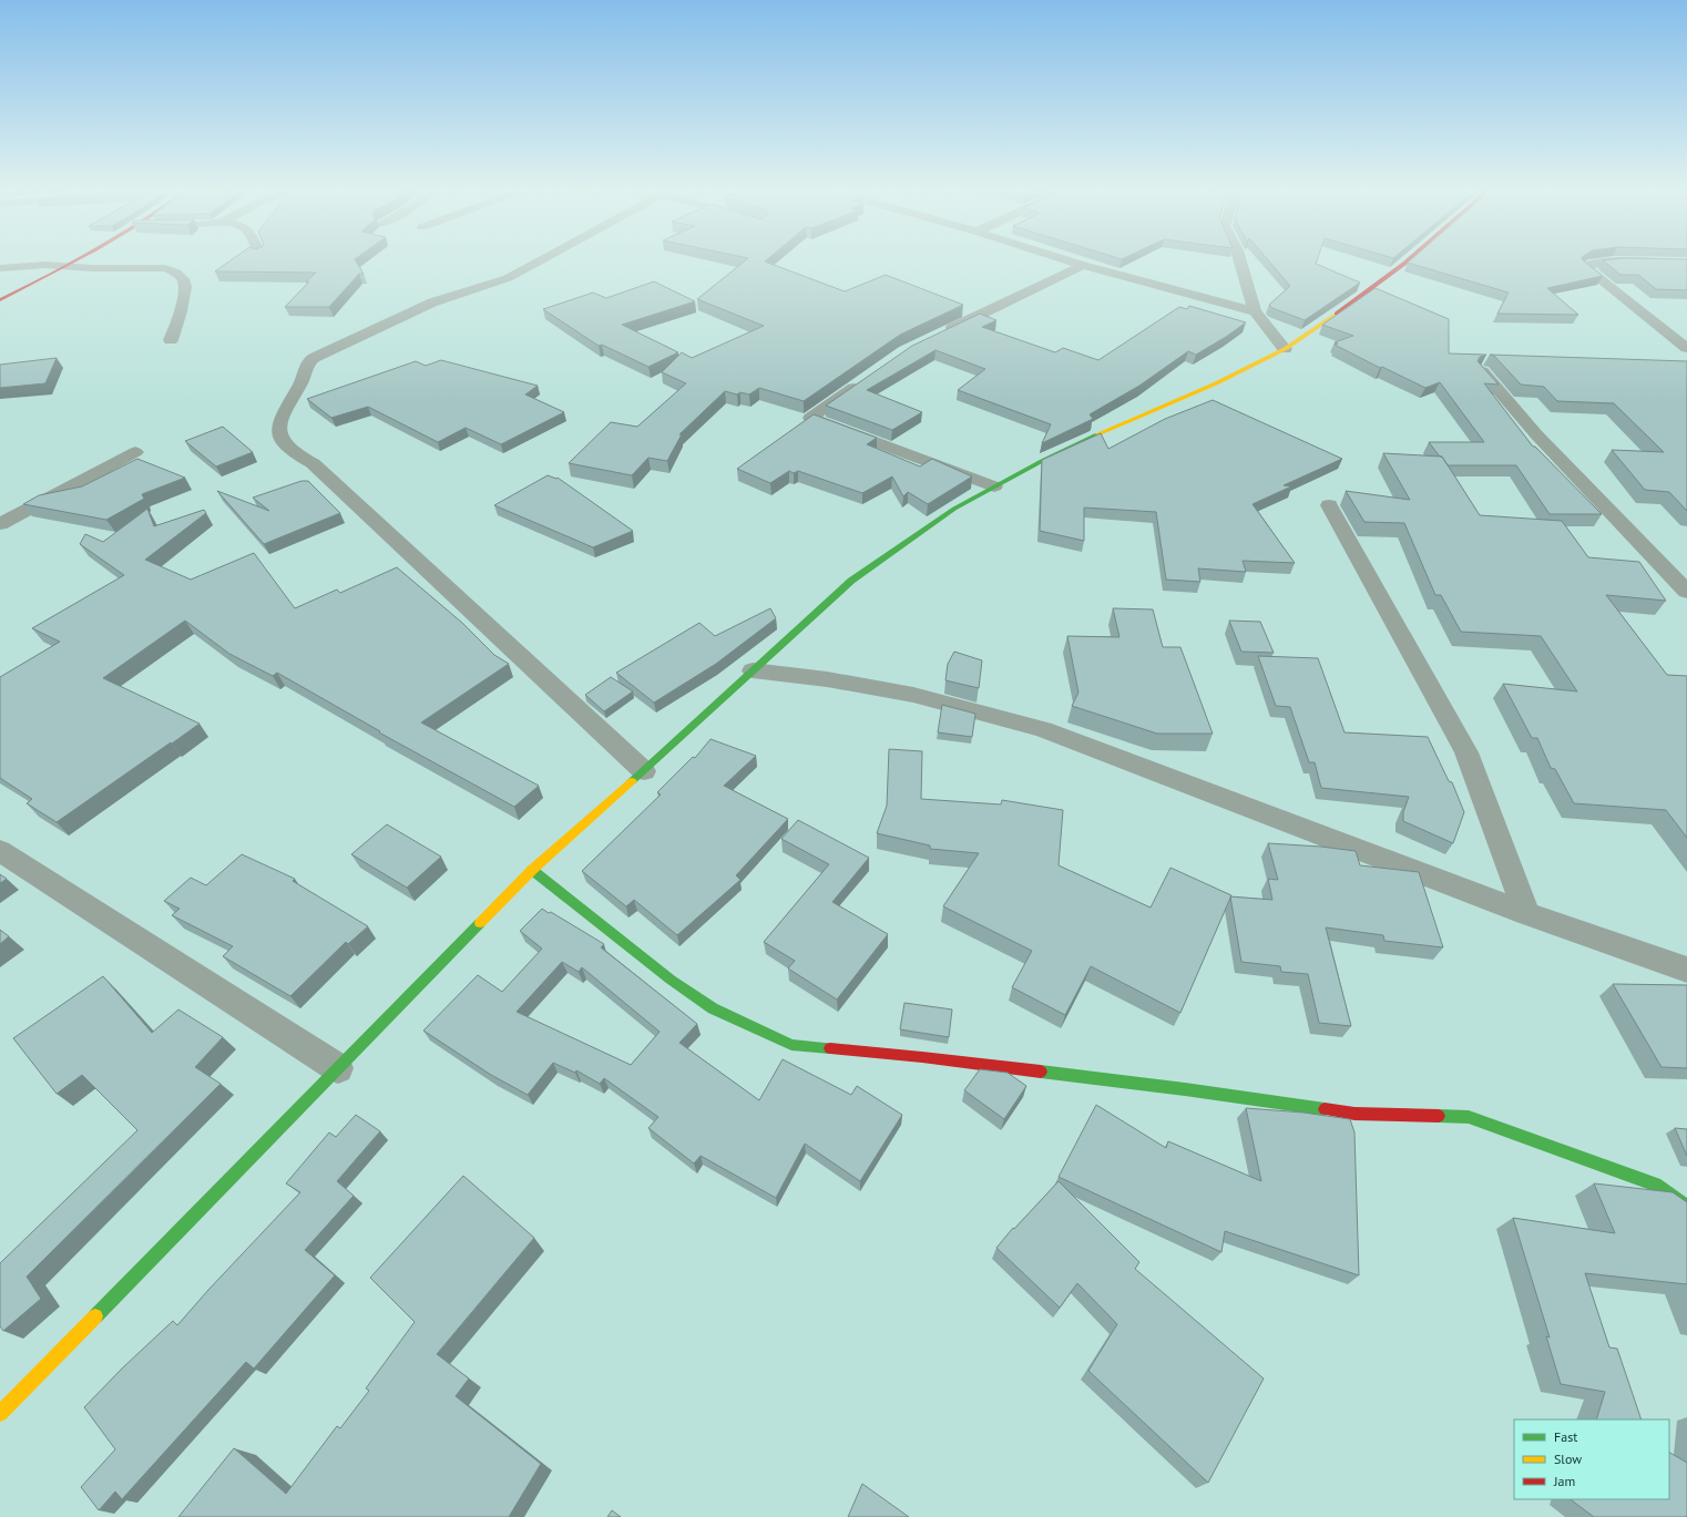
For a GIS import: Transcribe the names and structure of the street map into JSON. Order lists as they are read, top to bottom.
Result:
{
  "legend": ["Fast", "Slow", "Jam"]
}
